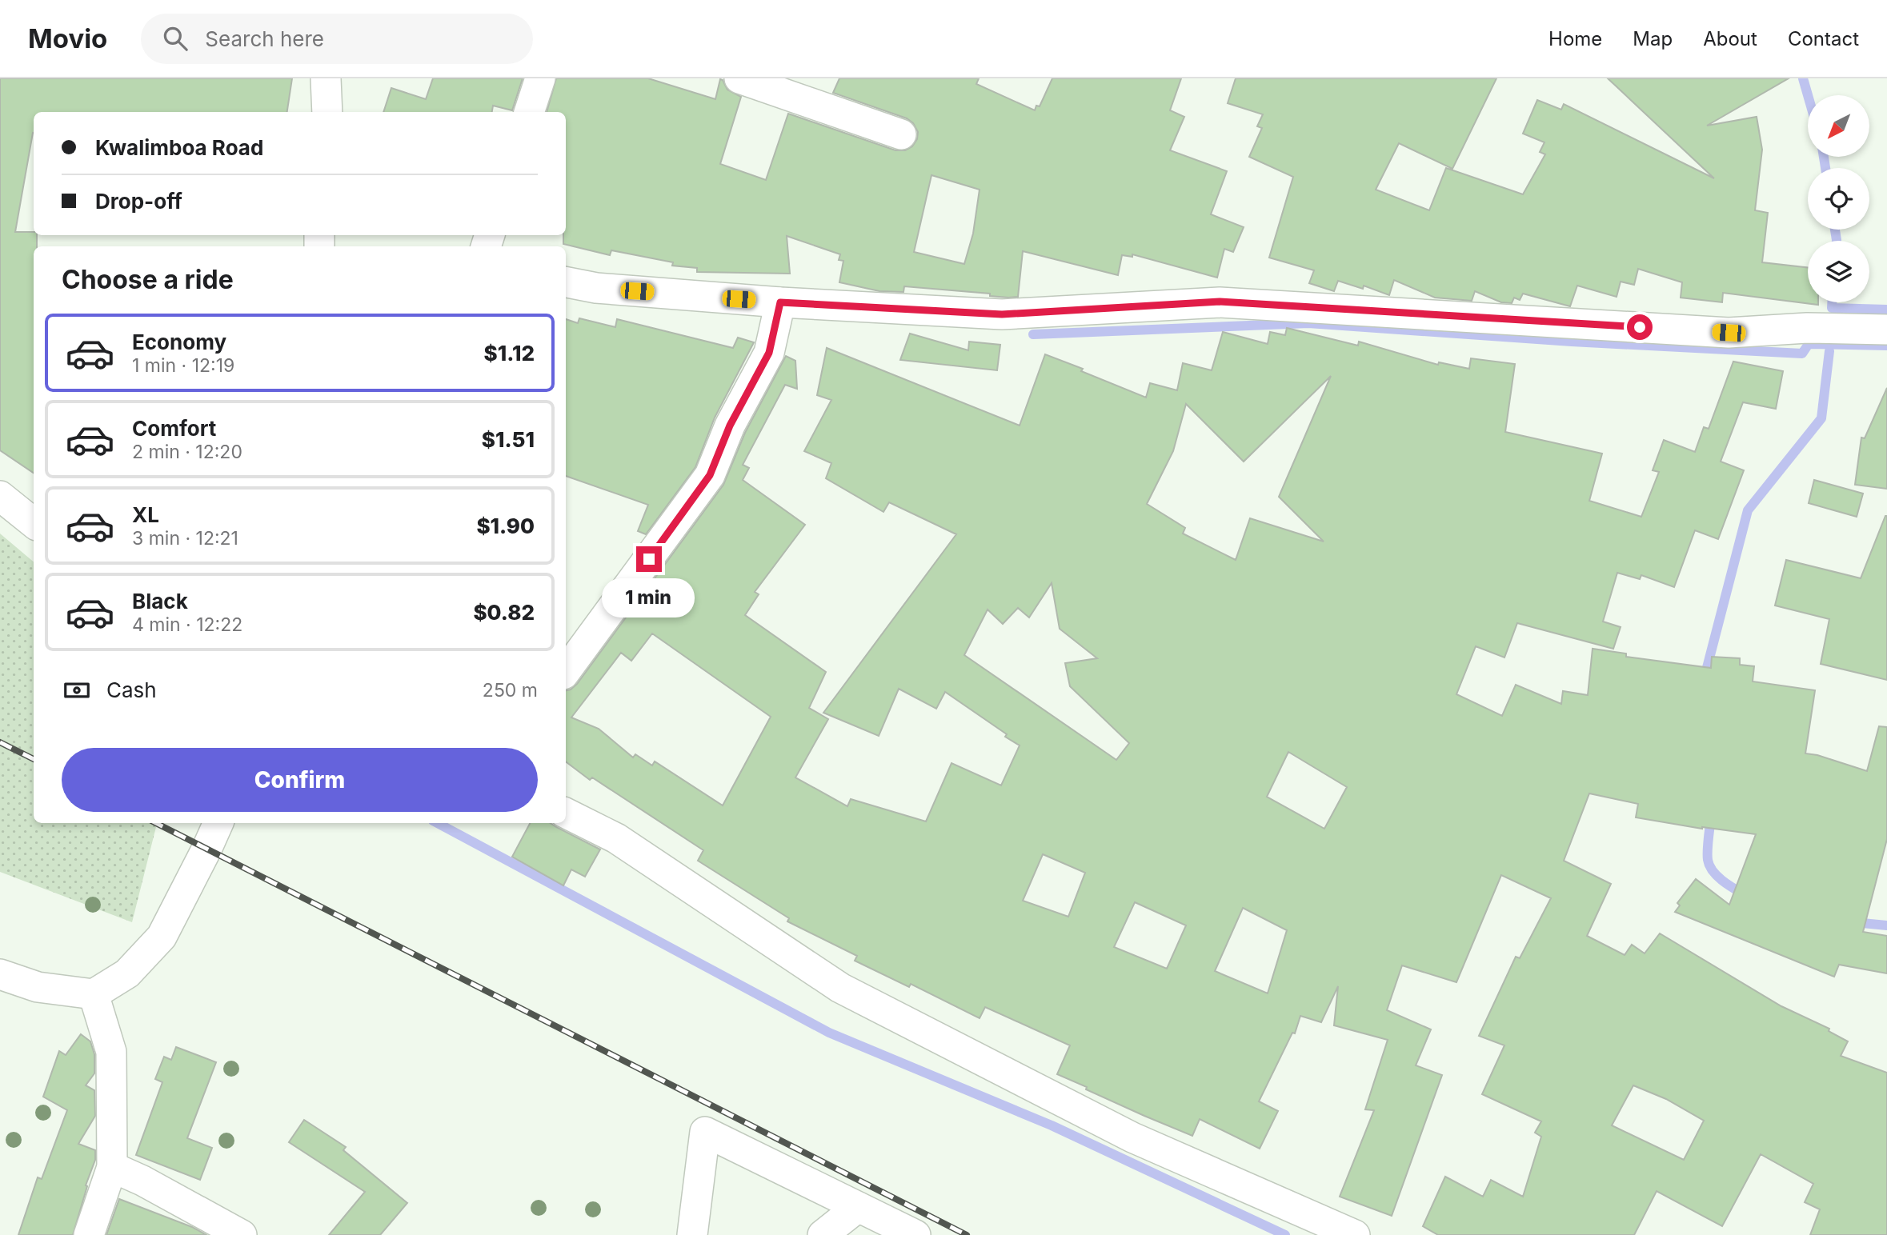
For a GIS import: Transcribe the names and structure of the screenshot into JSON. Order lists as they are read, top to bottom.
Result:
{
  "north": "bottom left",
  "page": {
    "header": "Movio",
    "search": "Search here",
    "nav": [
      "Home",
      "Map",
      "About",
      "Contact"
    ],
    "banner": ["Kwalimboa Road", "Drop-off"],
    "heading": "Choose a ride",
    "list": [
      {
        "name": "Economy",
        "note": "1 min · 12:19",
        "value": "$1.12"
      },
      {
        "name": "Comfort",
        "note": "2 min · 12:20",
        "value": "$1.51"
      },
      {
        "name": "XL",
        "note": "3 min · 12:21",
        "value": "$1.90"
      },
      {
        "name": "Black",
        "note": "4 min · 12:22",
        "value": "$0.82"
      }
    ],
    "bubble": "1 min",
    "pay": ["Cash", "250 m"],
    "buttons": "Confirm"
  }
}
